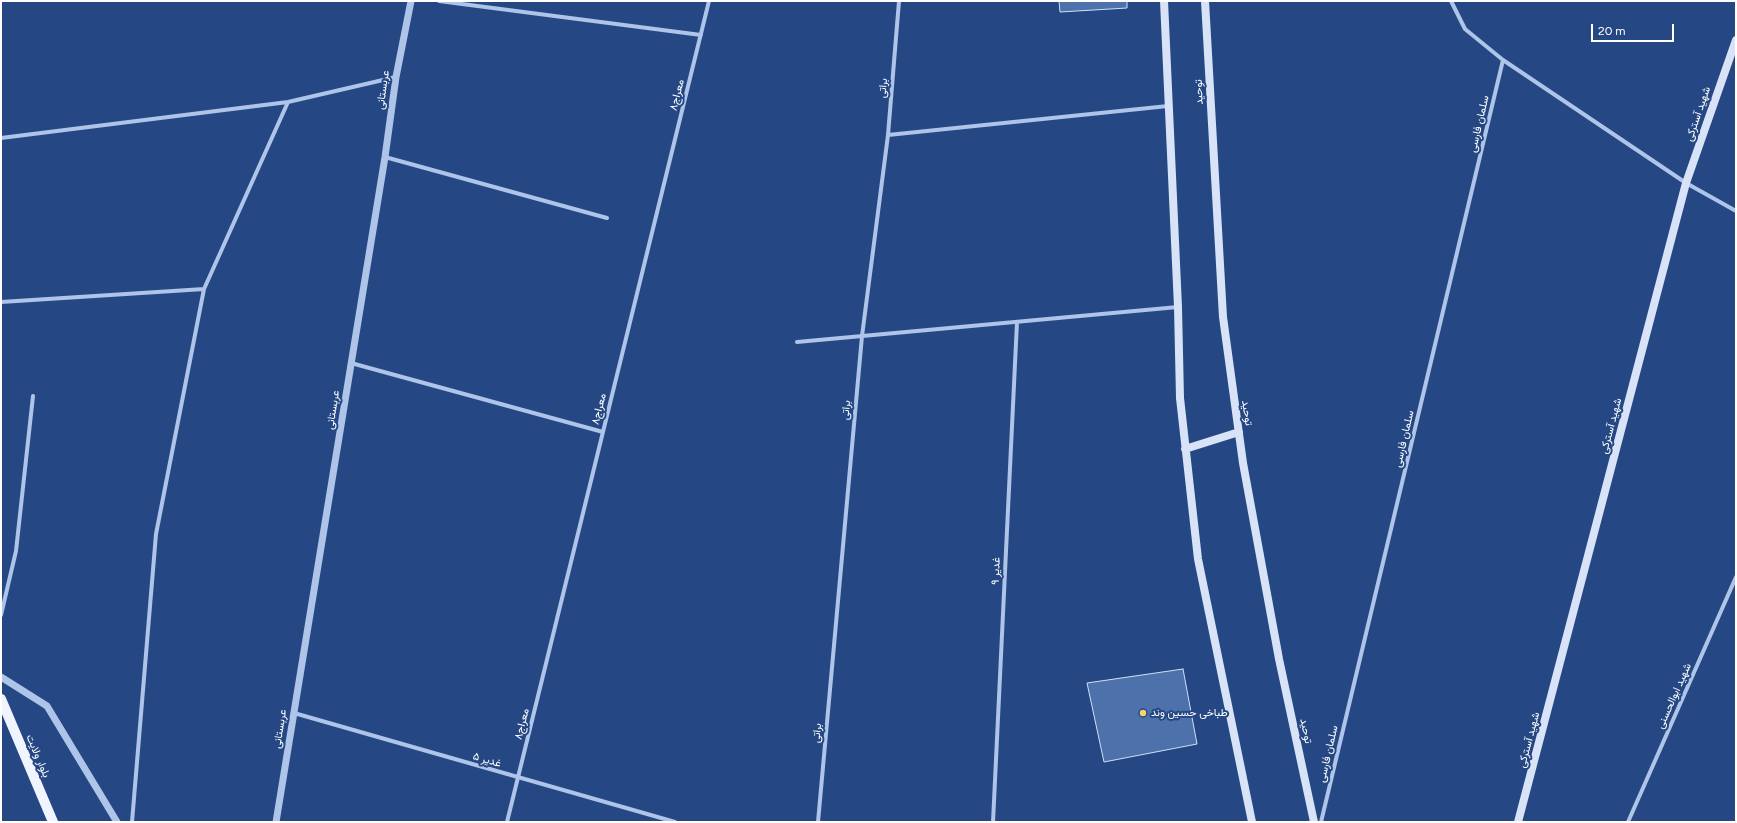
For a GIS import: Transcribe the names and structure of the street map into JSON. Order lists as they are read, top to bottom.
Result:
{
  "streets": {
    "main road": ["توحید", "شهید آسترکی", "بلوار ولایت"],
    "street": [
      "براتی",
      "عربستانی",
      "معراج۸",
      "سلمان فارسی",
      "غدیر ۹",
      "شهید ابوالحسنی",
      "غدیر ۵"
    ]
  },
  "crossings": [
    ["عربستانی", "غدیر ۵"],
    ["معراج۸", "غدیر ۵"]
  ],
  "places": ["طباخی حسین وند"],
  "scale_bar": "20 m"
}
